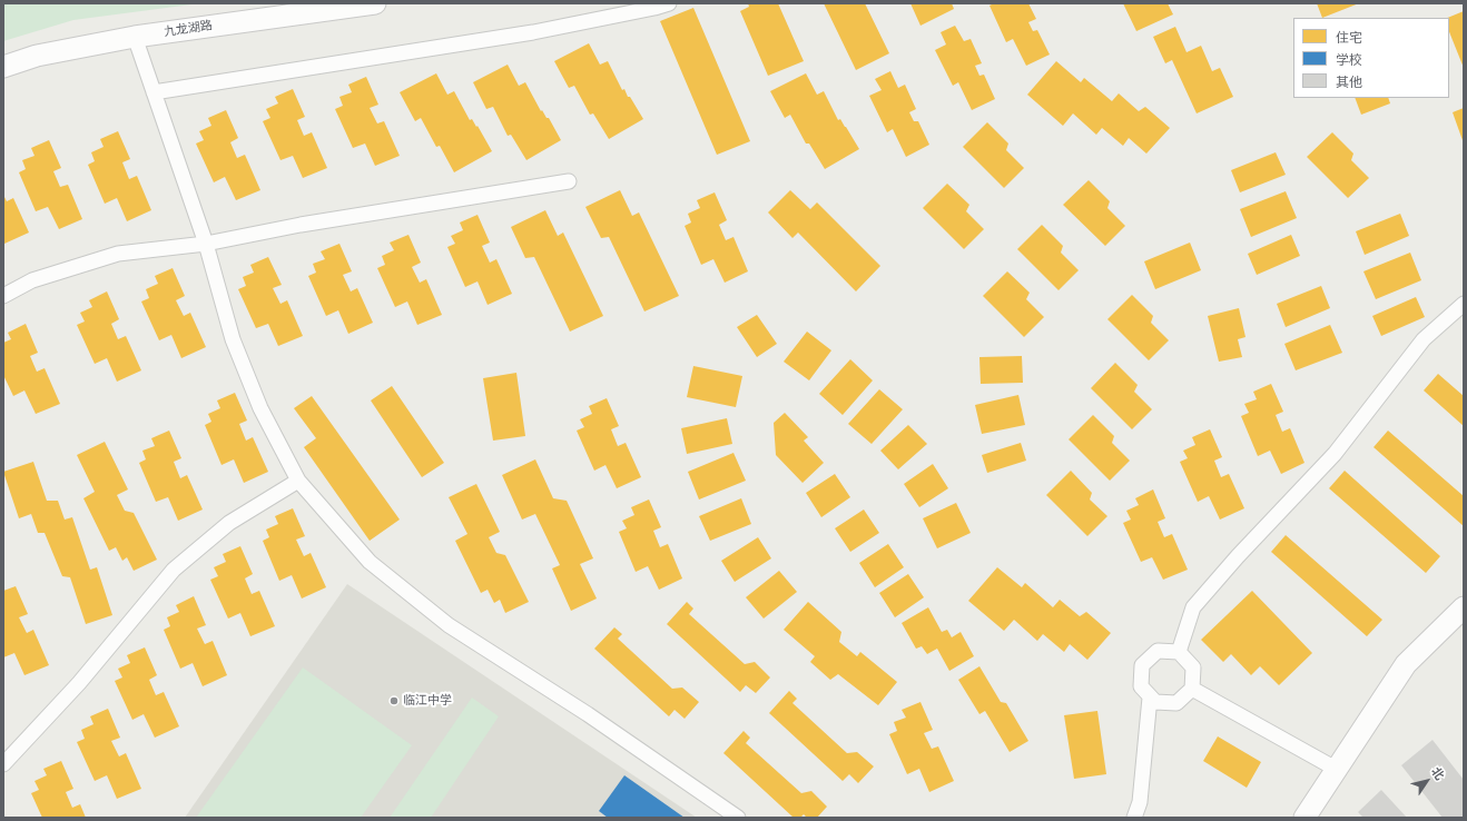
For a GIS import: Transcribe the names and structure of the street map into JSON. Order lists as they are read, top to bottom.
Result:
{
  "streets": {
    "street": ["九龙湖路"]
  },
  "places": ["临江中学"],
  "legend": ["住宅", "学校", "其他"],
  "north": "top right"
}
